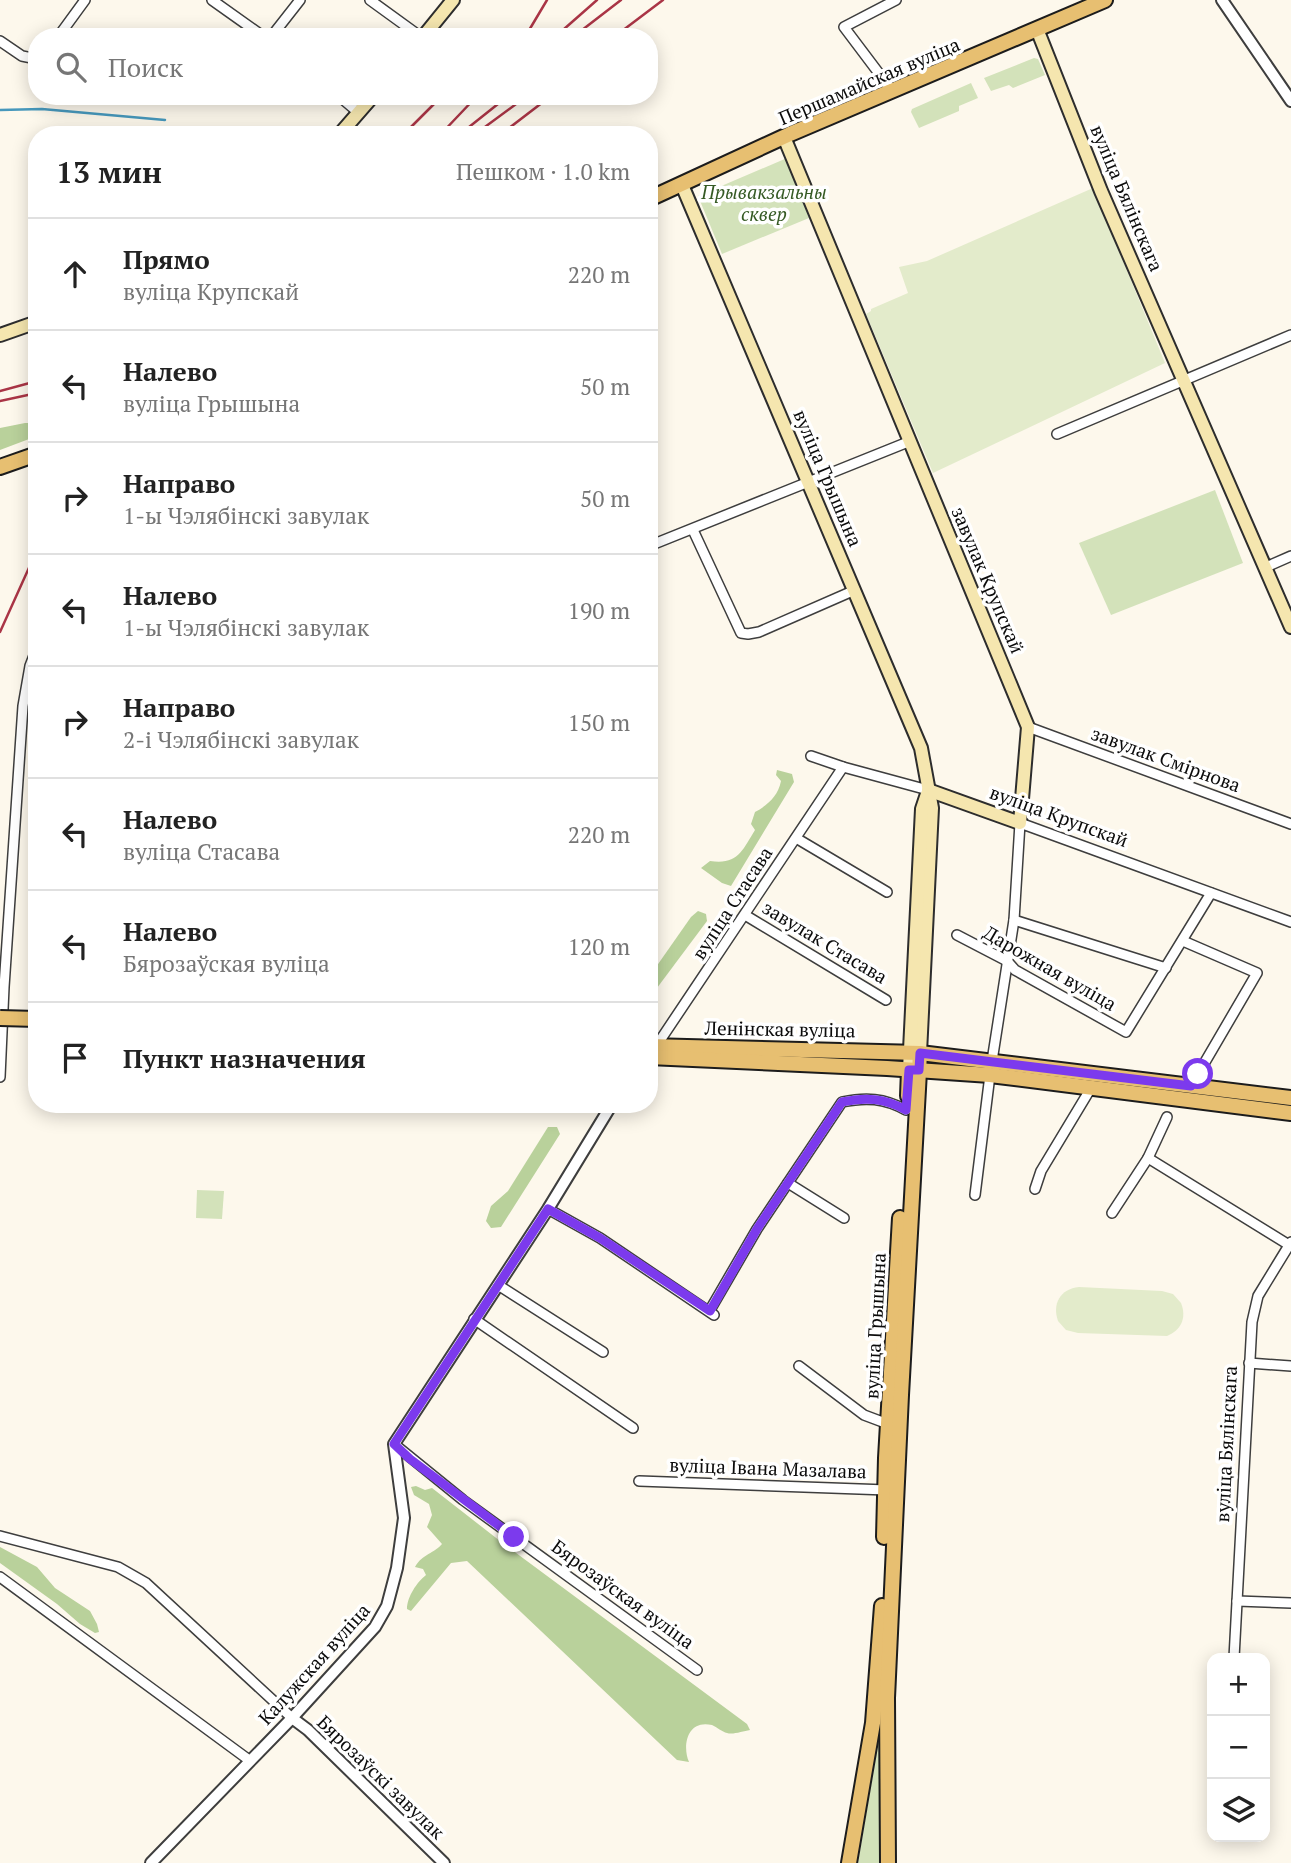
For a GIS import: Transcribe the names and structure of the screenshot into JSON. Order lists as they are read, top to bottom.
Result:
{
  "streets": {
    "main road": [
      "Першамайская вуліца",
      "вуліца Бялінскага",
      "вуліца Грышына",
      "завулак Крупскай",
      "вуліца Крупскай",
      "Ленінская вуліца"
    ],
    "street": [
      "завулак Смірнова",
      "вуліца Стасава",
      "завулак Стасава",
      "Дарожная вуліца",
      "вуліца Iвана Мазалава",
      "Бярозаўская вуліца",
      "Калужская вуліца",
      "Бярозаўскі завулак"
    ]
  },
  "crossings": [
    ["Першамайская вуліца", "вуліца Бялінскага"],
    ["Першамайская вуліца", "вуліца Грышына"],
    ["Першамайская вуліца", "завулак Крупскай"],
    ["вуліца Грышына", "вуліца Крупскай"],
    ["вуліца Грышына", "Ленінская вуліца"],
    ["вуліца Грышына", "вуліца Iвана Мазалава"],
    ["завулак Крупскай", "завулак Смірнова"],
    ["завулак Крупскай", "вуліца Крупскай"],
    ["завулак Крупскай", "Дарожная вуліца"],
    ["вуліца Крупскай", "вуліца Стасава"],
    ["вуліца Стасава", "завулак Стасава"],
    ["Бярозаўская вуліца", "Калужская вуліца"],
    ["Калужская вуліца", "Бярозаўскі завулак"]
  ],
  "parks": ["Прывакзальны сквер"],
  "page": {
    "search": "Поиск",
    "heading": ["13 мин", "Пешком · 1.0 km"],
    "list": [
      ["Прямо", "вуліца Крупскай", "220 m"],
      ["Налево", "вуліца Грышына", "50 m"],
      ["Направо", "1-ы Чэлябінскі завулак", "50 m"],
      ["Налево", "1-ы Чэлябінскі завулак", "190 m"],
      ["Направо", "2-і Чэлябінскі завулак", "150 m"],
      ["Налево", "вуліца Стасава", "220 m"],
      ["Налево", "Бярозаўская вуліца", "120 m"],
      "Пункт назначения"
    ],
    "map_buttons": ["+", "−"]
  }
}
